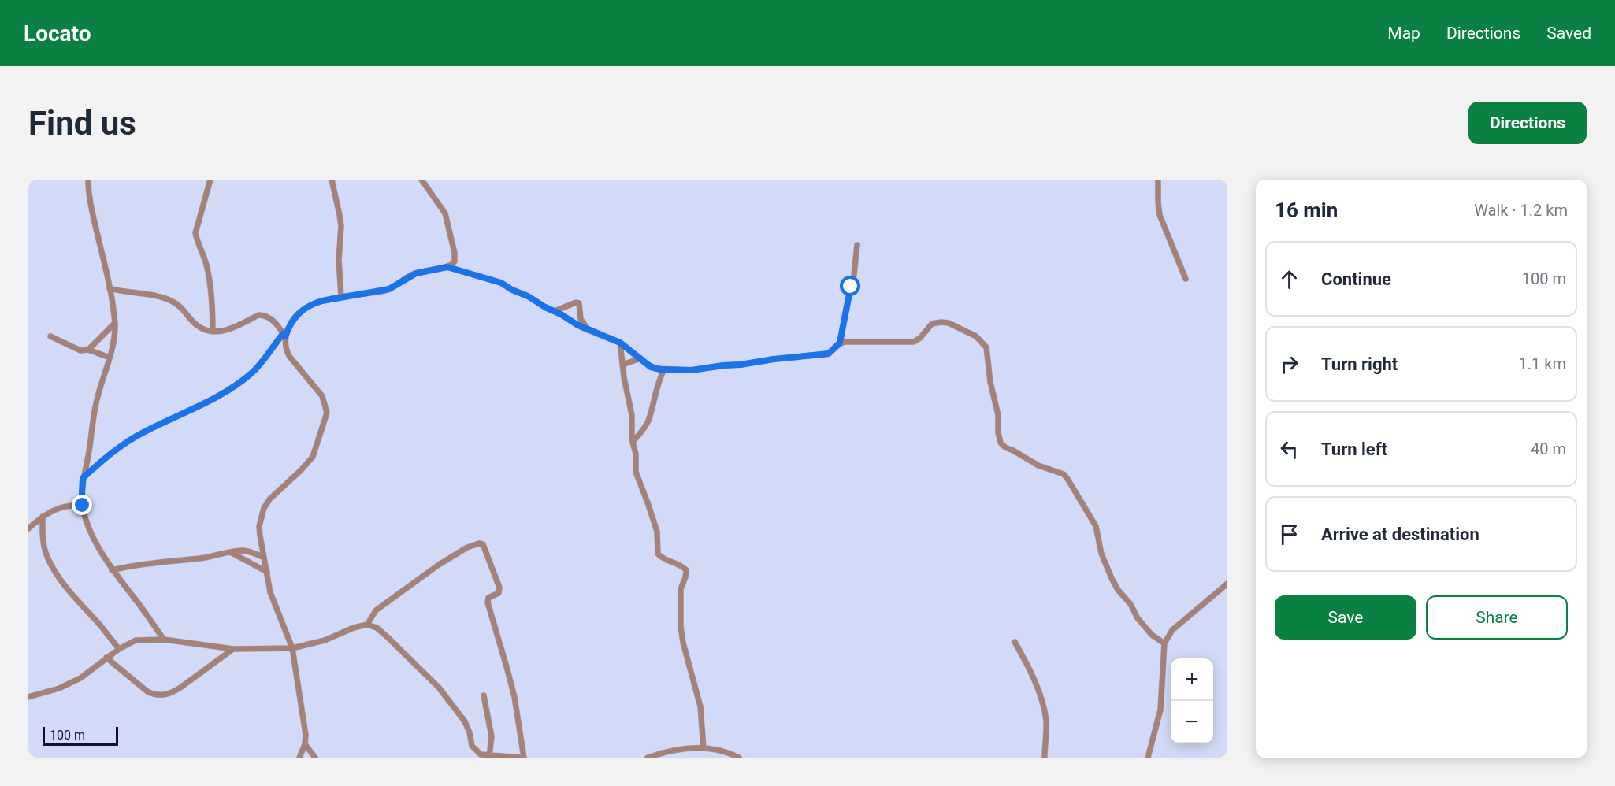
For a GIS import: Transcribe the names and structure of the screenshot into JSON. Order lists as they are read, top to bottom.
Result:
{
  "scale_bar": "100 m",
  "page": {
    "header": "Locato",
    "nav": ["Map", "Directions", "Saved"],
    "buttons": [
      "Directions",
      ["Save", "Share"]
    ],
    "title": "Find us",
    "heading": ["16 min", "Walk · 1.2 km"],
    "list": [
      ["Continue", "100 m"],
      ["Turn right", "1.1 km"],
      ["Turn left", "40 m"],
      "Arrive at destination"
    ],
    "map_buttons": ["+", "−"],
    "scale": "100 m"
  }
}
